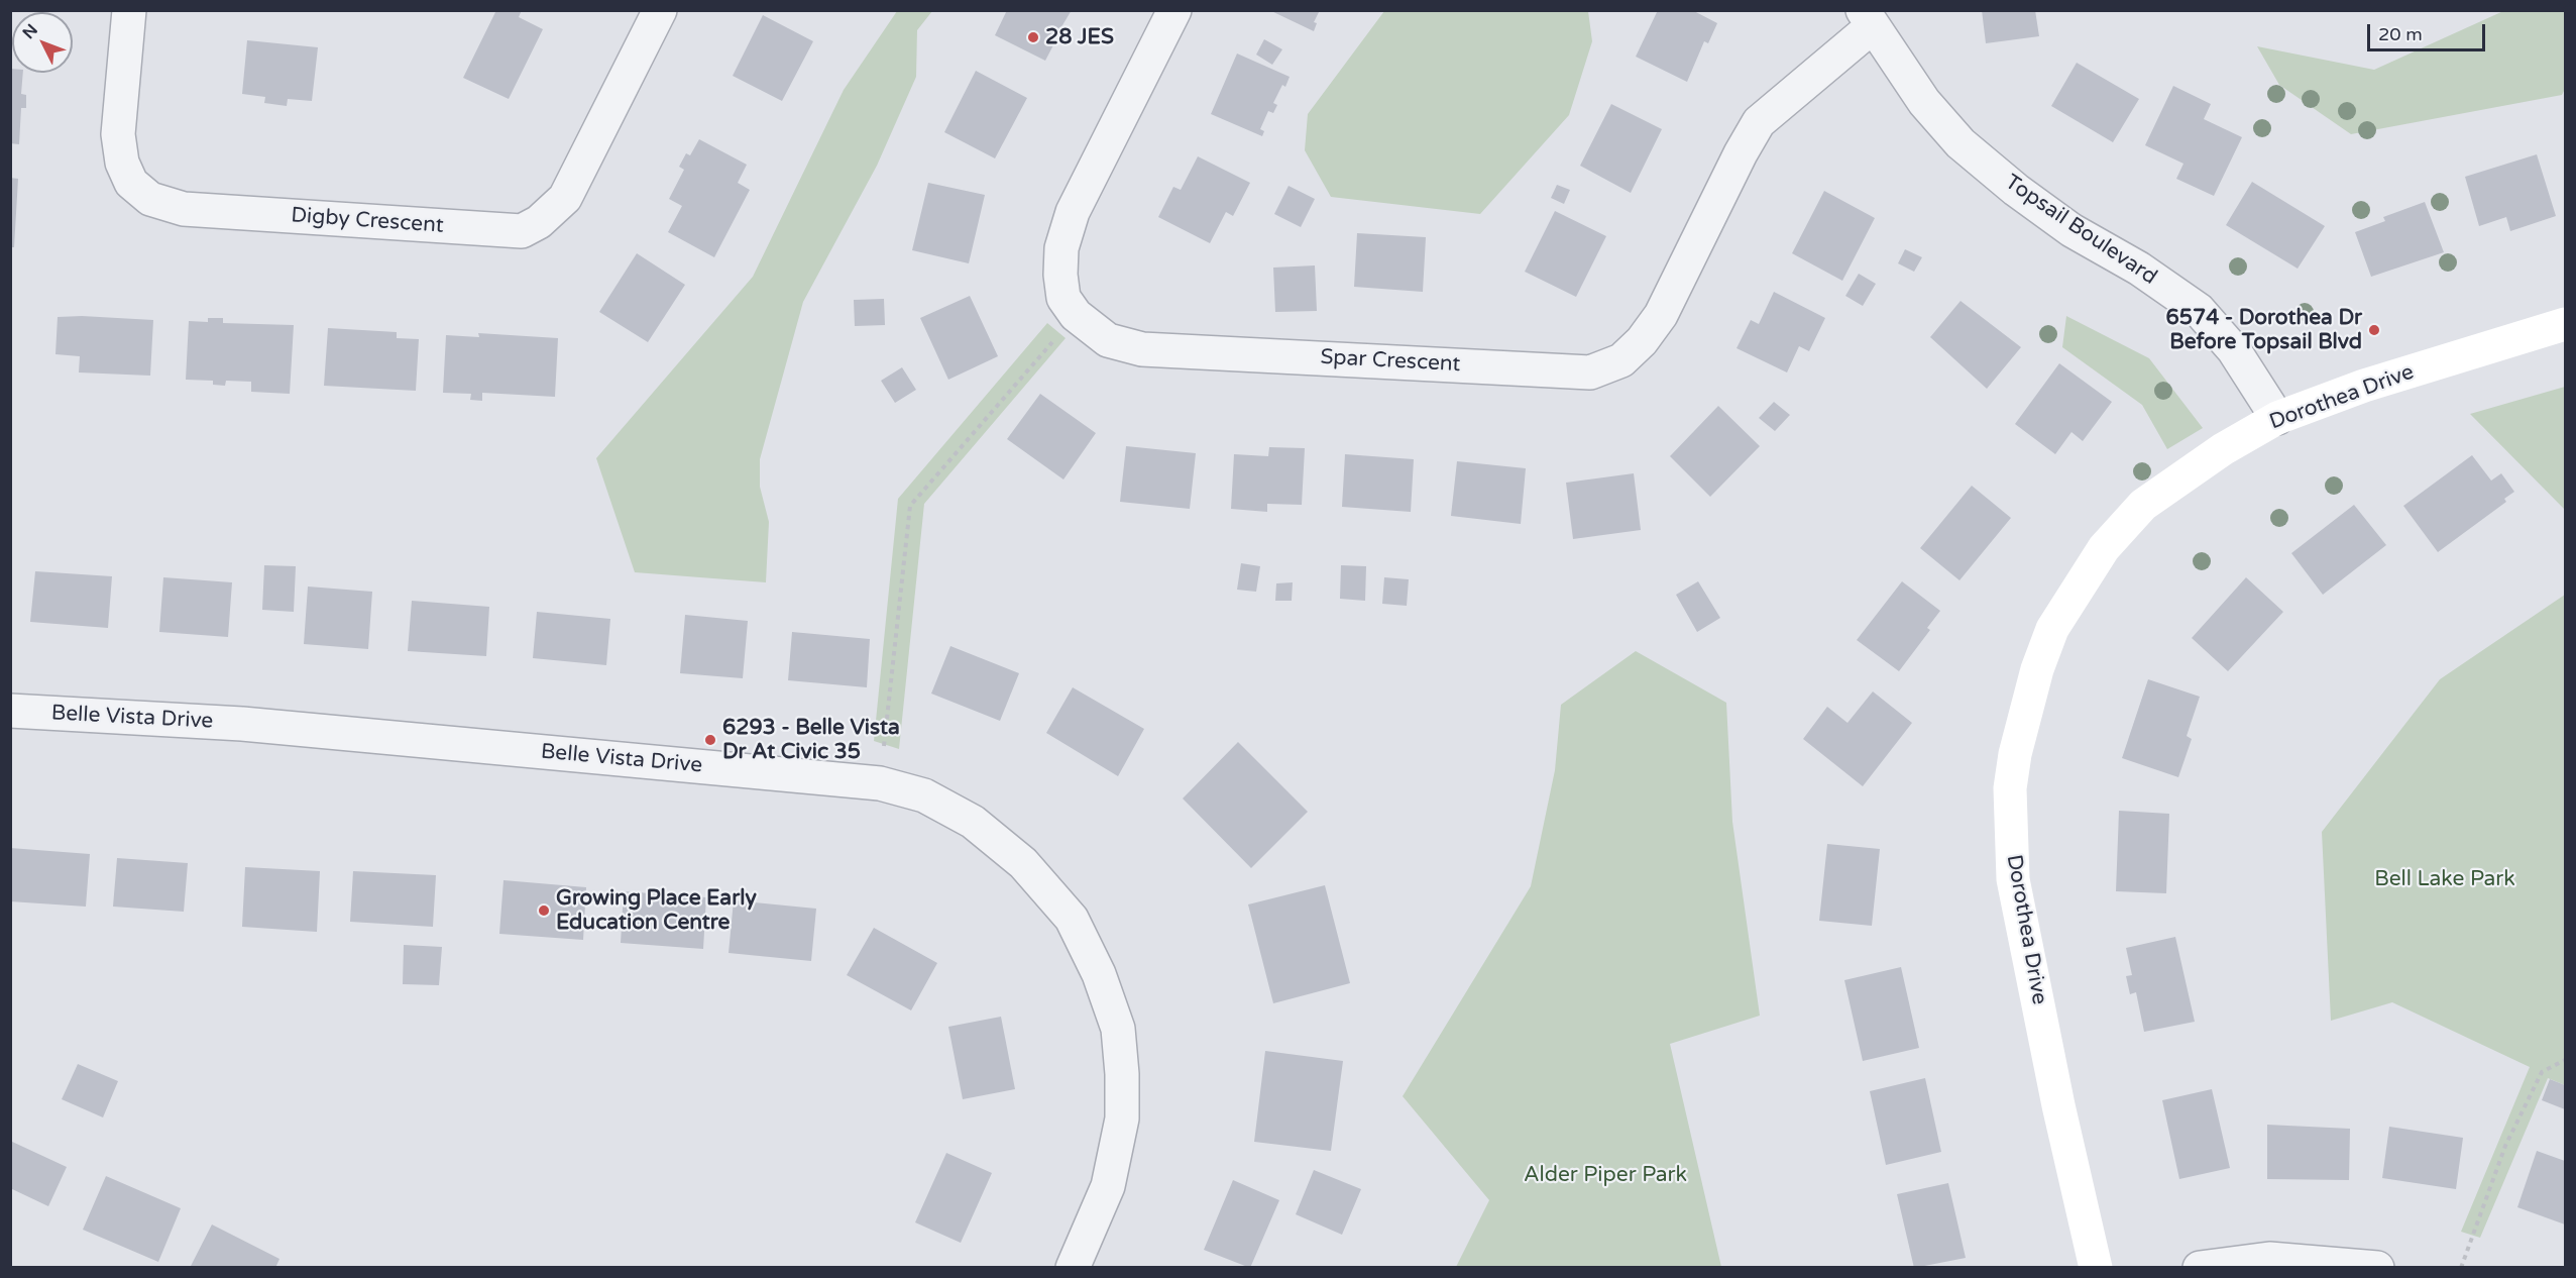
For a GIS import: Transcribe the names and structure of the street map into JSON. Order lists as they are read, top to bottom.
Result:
{
  "streets": {
    "street": [
      "Digby Crescent",
      "Topsail Boulevard",
      "Spar Crescent",
      "Dorothea Drive",
      "Belle Vista Drive"
    ]
  },
  "crossings": [
    ["Topsail Boulevard", "Spar Crescent"],
    ["Topsail Boulevard", "Dorothea Drive"]
  ],
  "parks": ["Bell Lake Park", "Alder Piper Park"],
  "places": [
    "28 JES",
    "6574 - Dorothea Dr Before Topsail Blvd",
    "6293 - Belle Vista Dr At Civic 35",
    "Growing Place Early Education Centre"
  ],
  "scale_bar": "20 m",
  "north": "top left"
}
